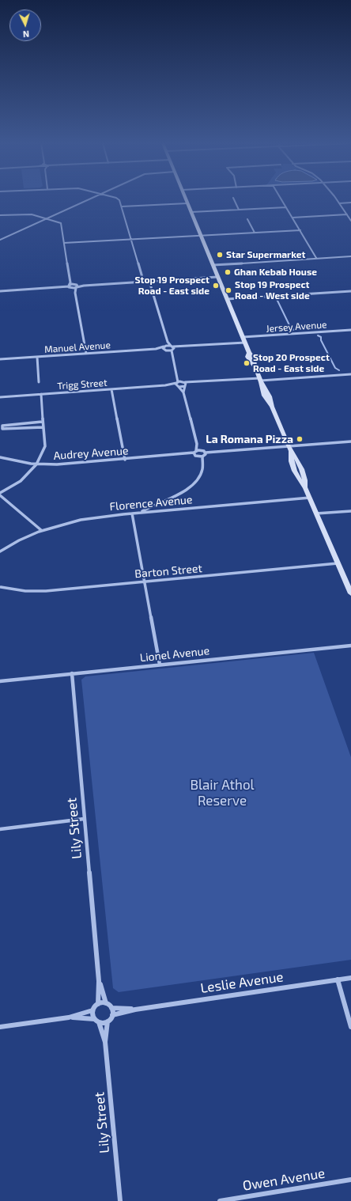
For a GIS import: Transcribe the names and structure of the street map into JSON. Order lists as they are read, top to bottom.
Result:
{
  "streets": {
    "street": [
      "Jersey Avenue",
      "Manuel Avenue",
      "Trigg Street",
      "Audrey Avenue",
      "Florence Avenue",
      "Barton Street",
      "Lionel Avenue",
      "Lily Street",
      "Leslie Avenue",
      "Owen Avenue"
    ]
  },
  "crossings": [
    ["Lionel Avenue", "Lily Street"],
    ["Lily Street", "Leslie Avenue"]
  ],
  "parks": ["Blair Athol Reserve"],
  "places": [
    "Star Supermarket",
    "Ghan Kebab House",
    "Stop 19 Prospect Road - East side",
    "Stop 19 Prospect Road - West side",
    "Stop 20 Prospect Road - East side",
    "La Romana Pizza"
  ],
  "north": "bottom"
}
